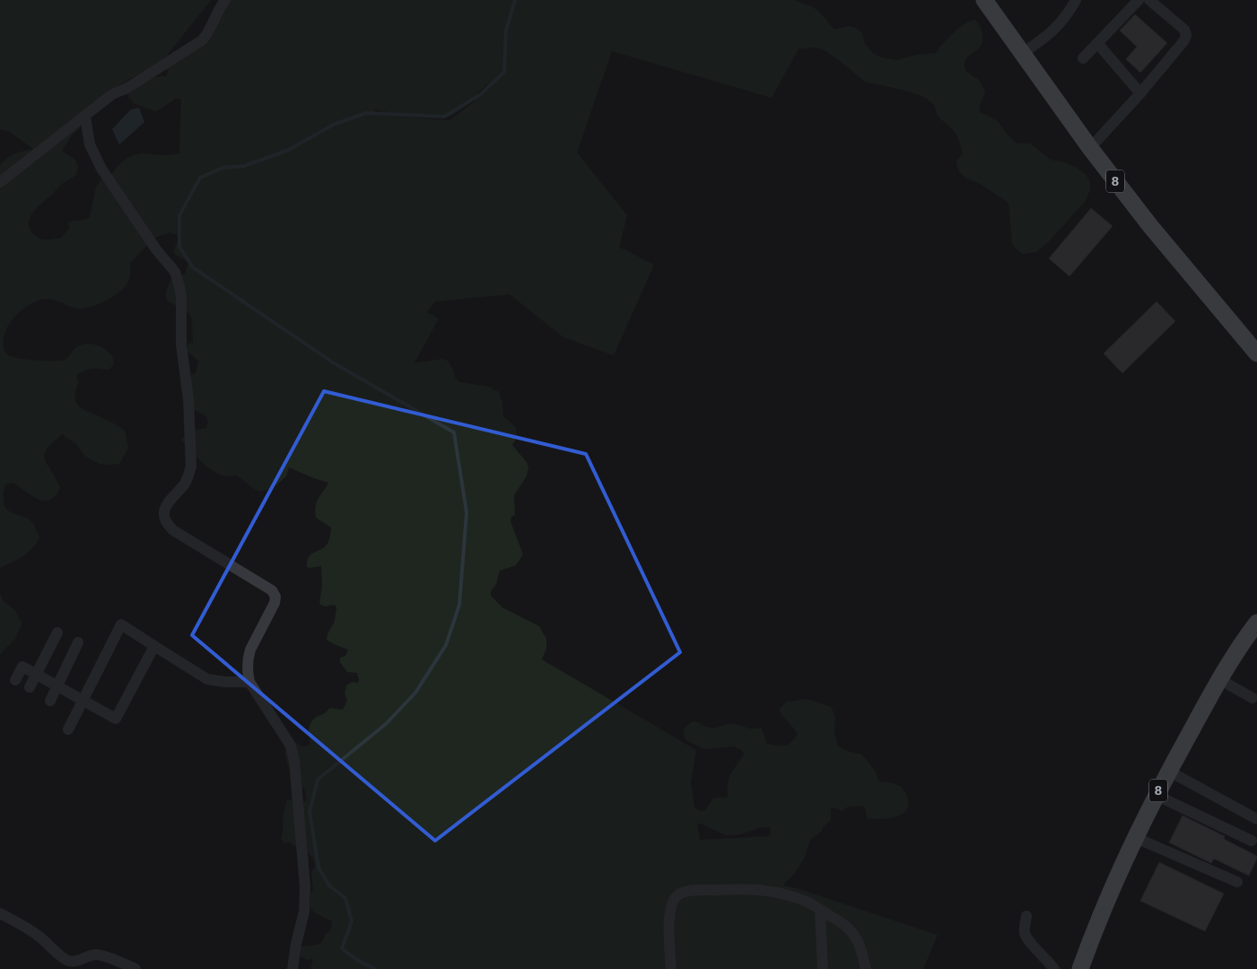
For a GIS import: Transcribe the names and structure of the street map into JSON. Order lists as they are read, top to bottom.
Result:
{
  "streets": {
    "highway": ["8"]
  }
}
